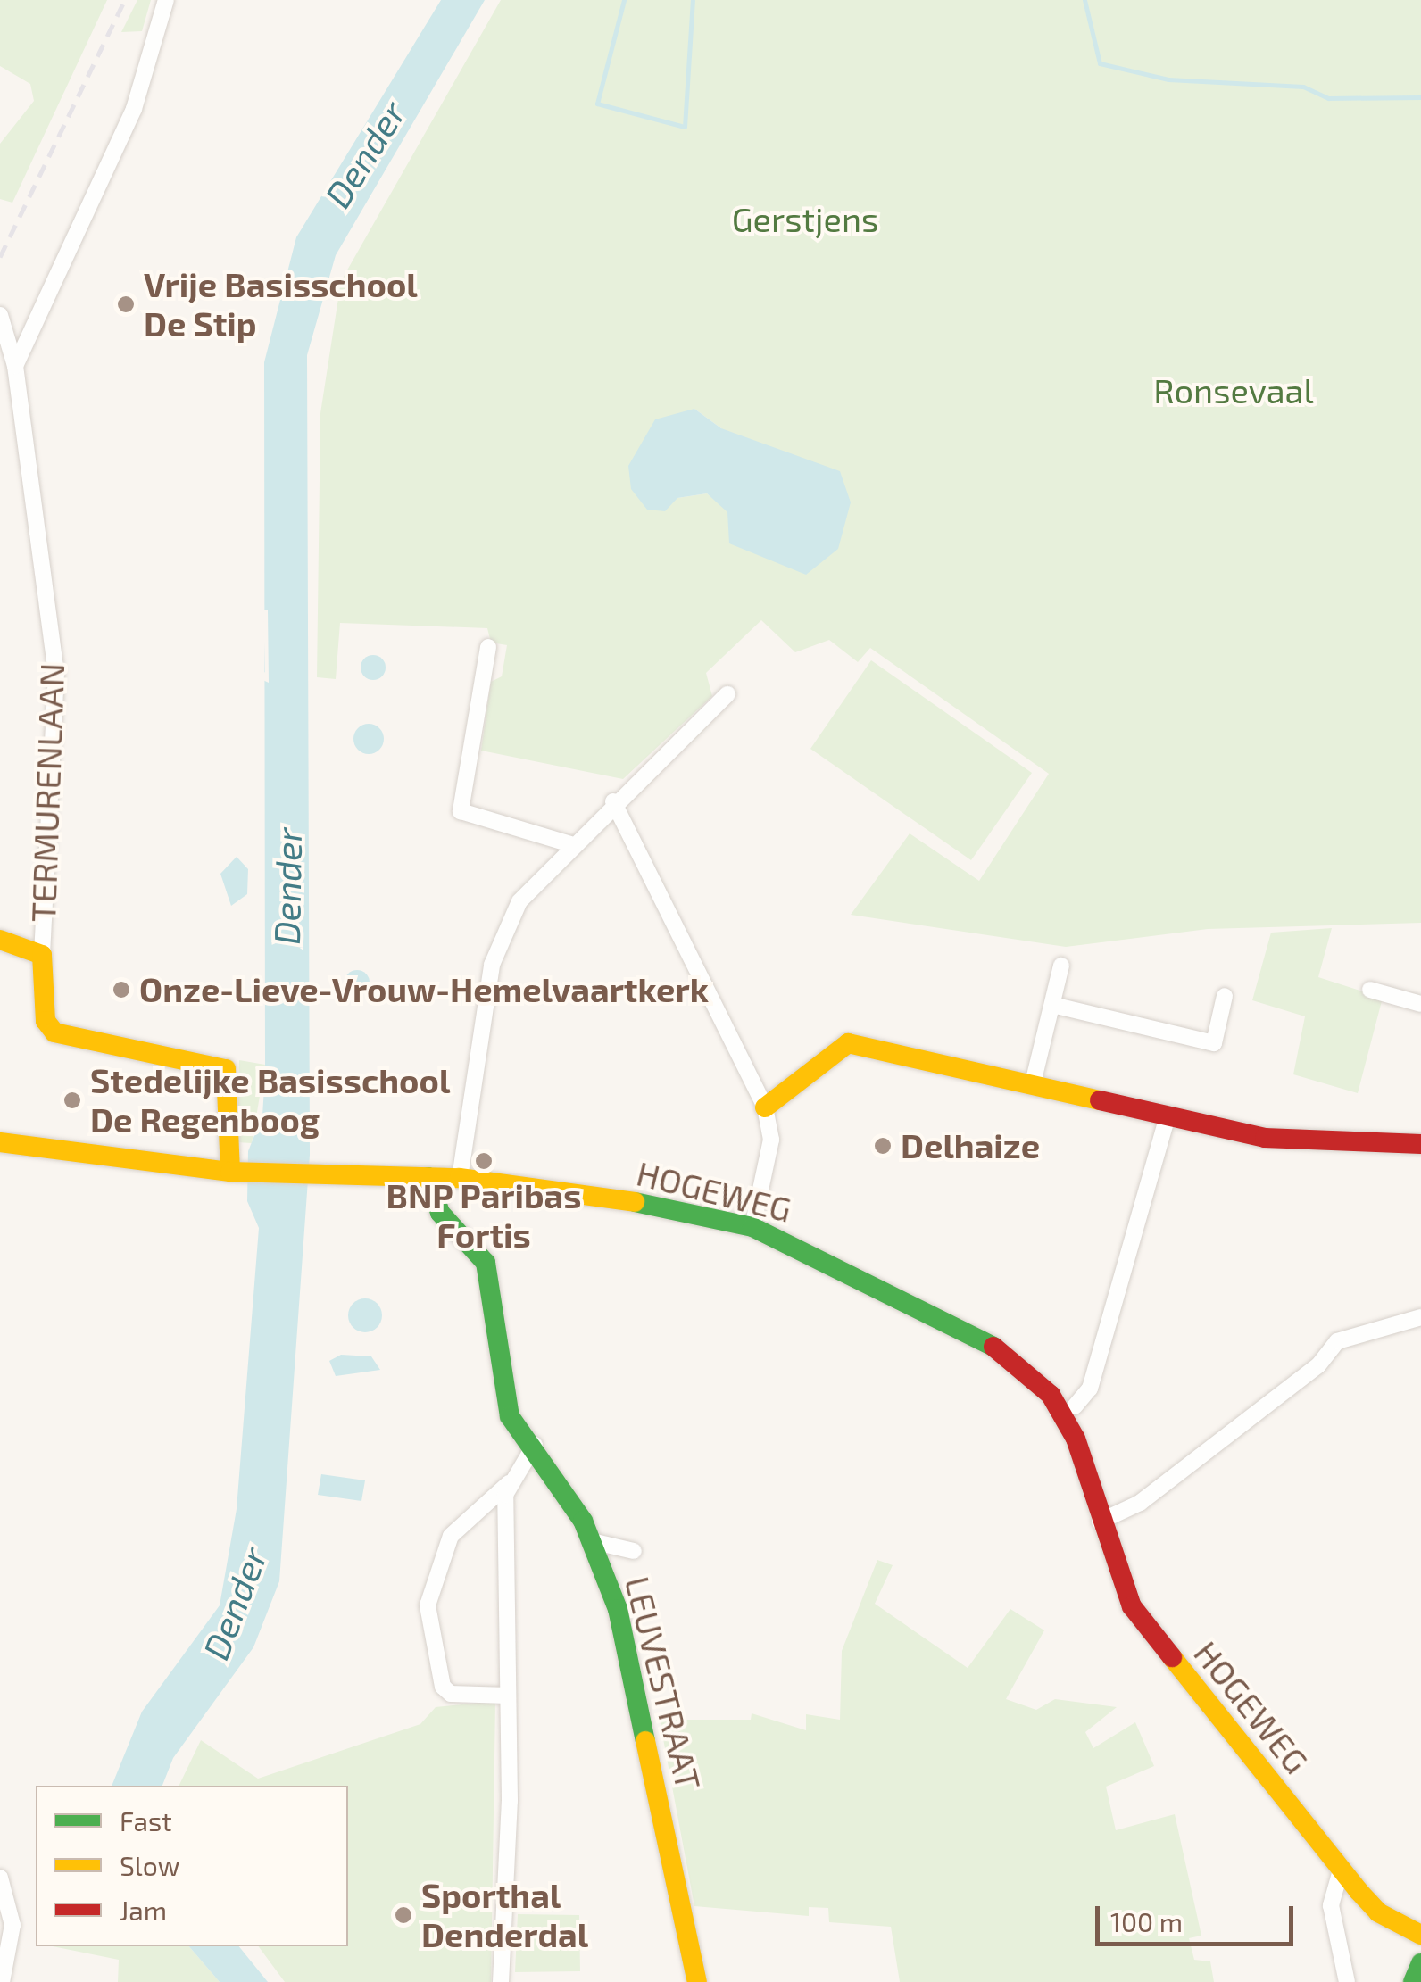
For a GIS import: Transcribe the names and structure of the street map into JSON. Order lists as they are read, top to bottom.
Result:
{
  "streets": {
    "street": ["TERMURENLAAN", "HOGEWEG", "LEUVESTRAAT"]
  },
  "crossings": [
    ["HOGEWEG", "LEUVESTRAAT"]
  ],
  "water": ["Dender"],
  "parks": ["Gerstjens", "Ronsevaal"],
  "places": [
    "Vrije Basisschool De Stip",
    "Onze-Lieve-Vrouw-Hemelvaartkerk",
    "Stedelijke Basisschool De Regenboog",
    "Delhaize",
    "BNP Paribas Fortis",
    "Sporthal Denderdal"
  ],
  "legend": ["Fast", "Slow", "Jam"],
  "scale_bar": "100 m"
}
